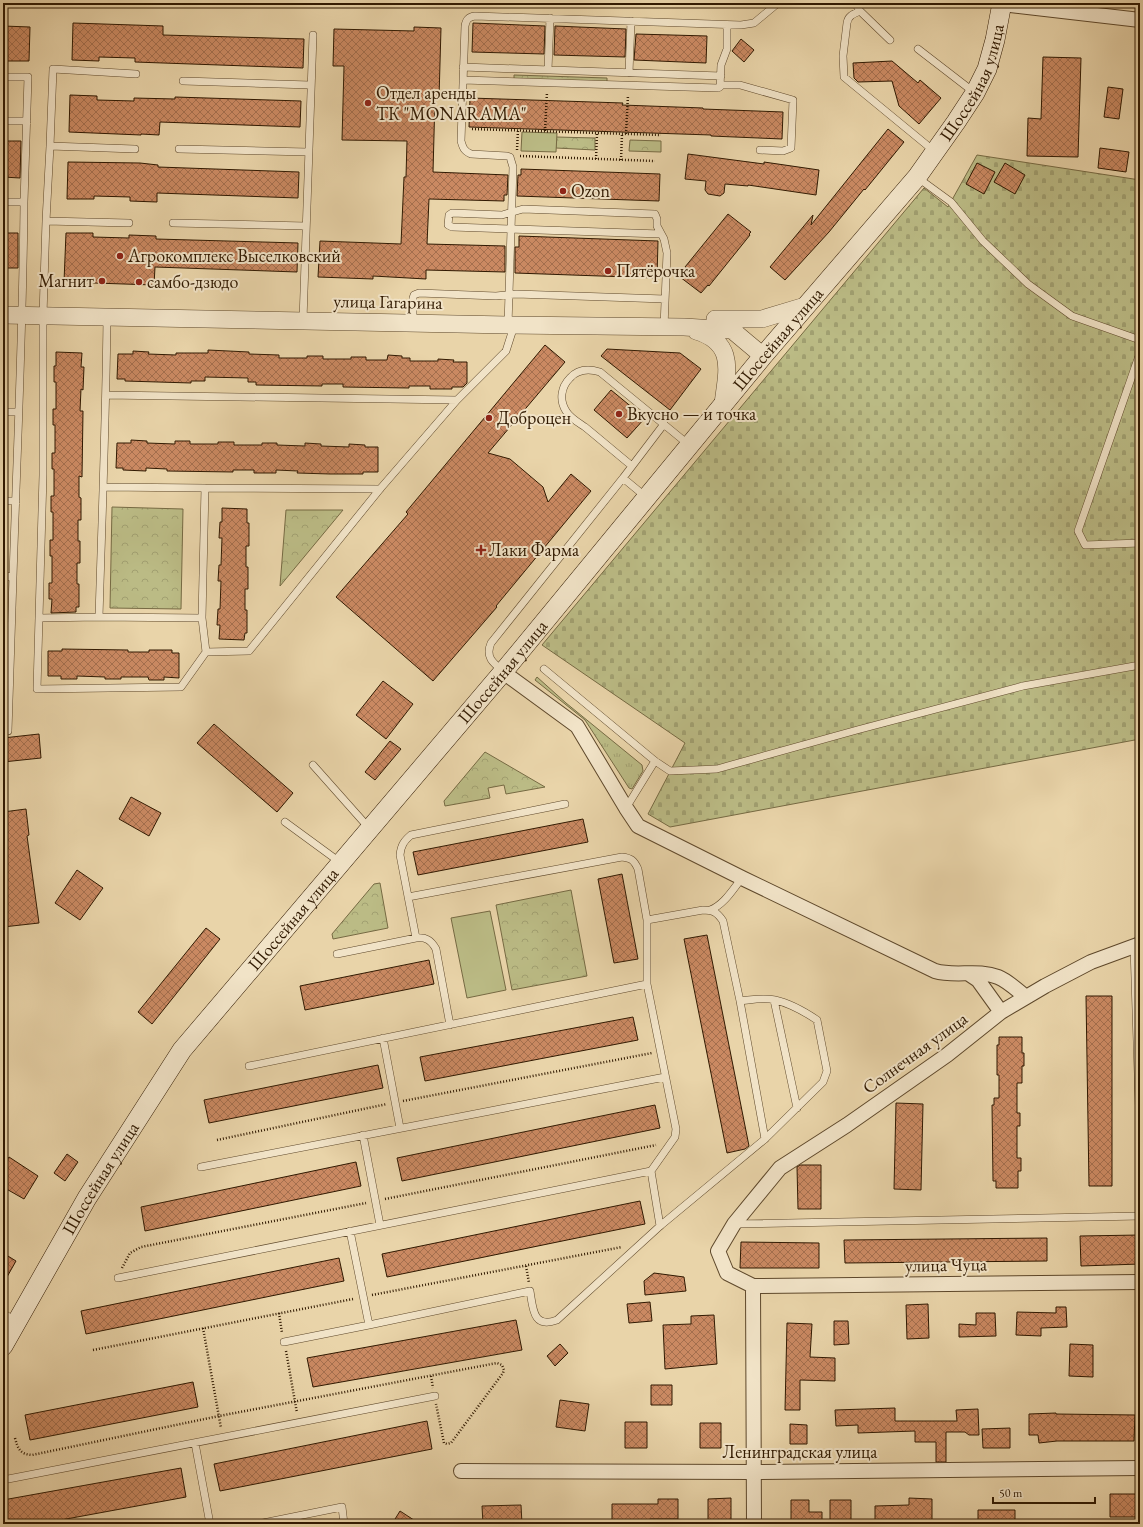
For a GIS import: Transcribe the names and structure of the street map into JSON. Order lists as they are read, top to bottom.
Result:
{
  "streets": {
    "main road": ["Шоссейная улица"],
    "street": [
      "улица Гагарина",
      "Солнечная улица",
      "улица Чуца",
      "Ленинградская улица"
    ]
  },
  "crossings": [
    ["Шоссейная улица", "улица Гагарина"],
    ["Солнечная улица", "улица Чуца"]
  ],
  "places": {
    "other": [
      "Отдел аренды ТК \"MONARAMA\"",
      "Ozon",
      "Агрокомплекс Выселковский",
      "Пятёрочка",
      "Магнит",
      "самбо-дзюдо",
      "Вкусно — и точка",
      "Доброцен"
    ],
    "health": ["Лаки Фарма"]
  },
  "scale_bar": "50 m"
}
